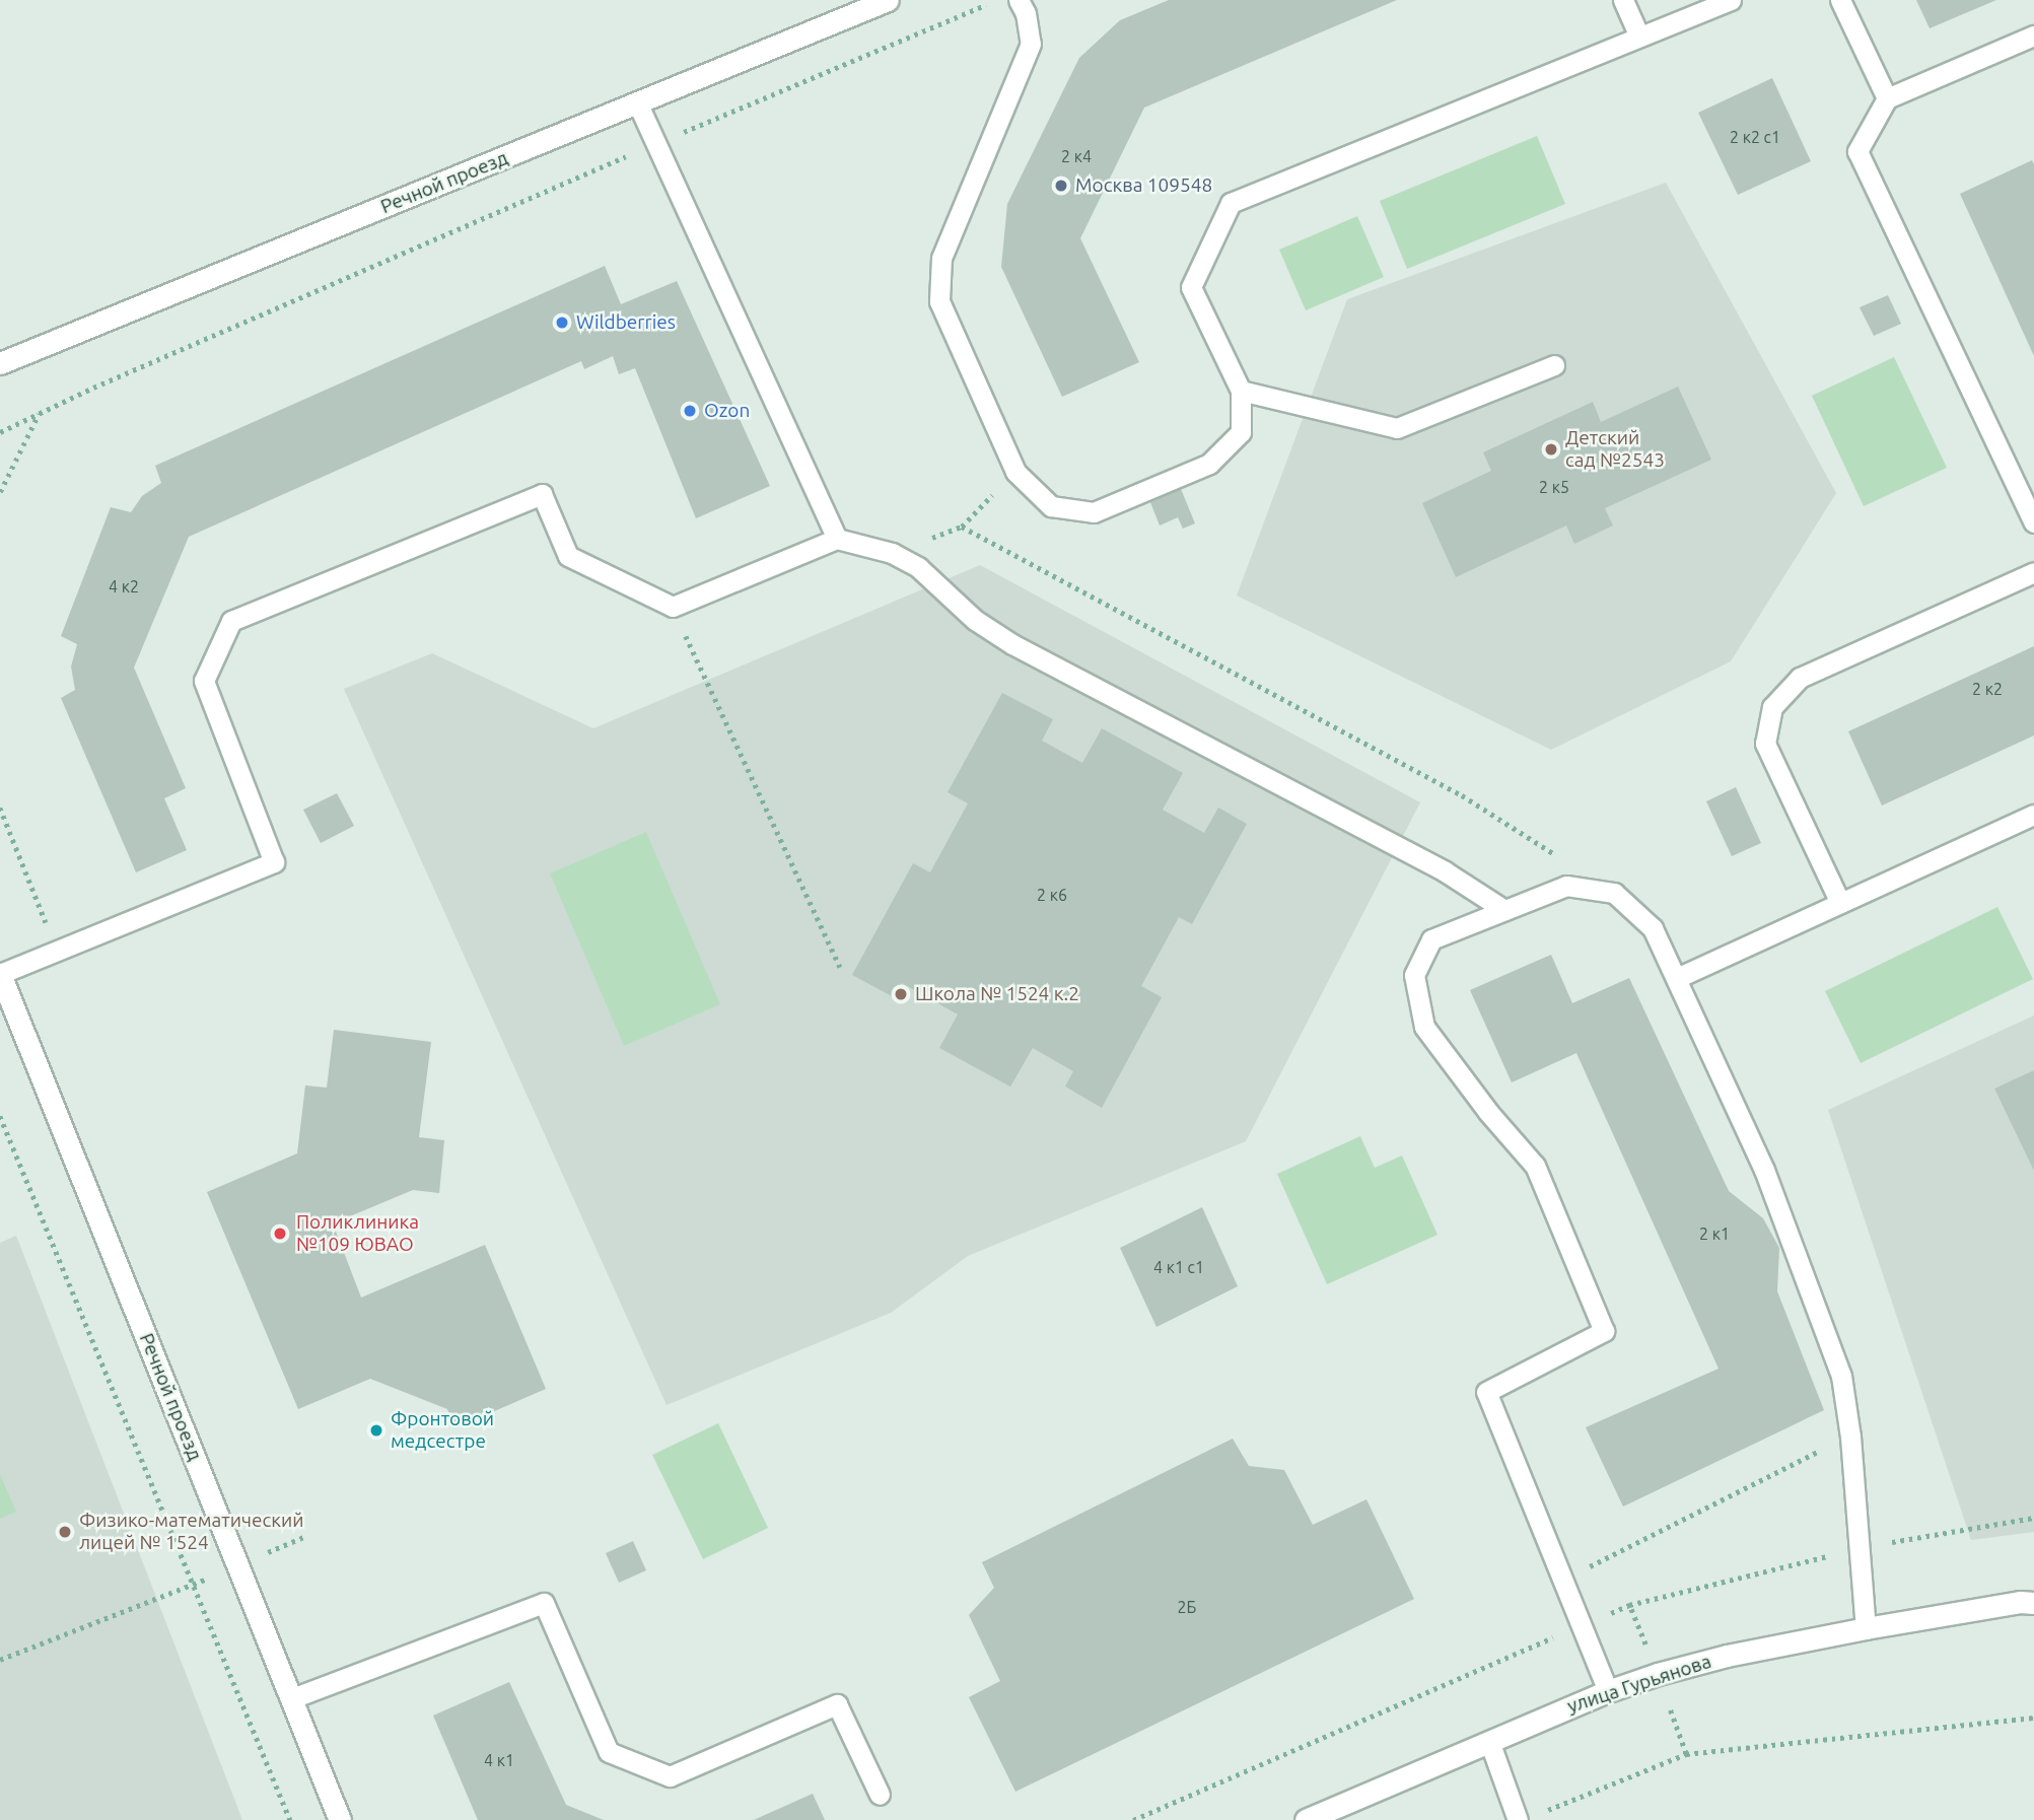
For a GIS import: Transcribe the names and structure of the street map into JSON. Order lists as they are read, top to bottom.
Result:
{
  "streets": {
    "street": ["Речной проезд", "улица Гурьянова"]
  },
  "places": [
    "Москва 109548",
    "Wildberries",
    "Ozon",
    "Детский сад №2543",
    "Школа № 1524 к.2",
    "Поликлиника №109 ЮВАО",
    "Фронтовой медсестре",
    "Физико-математический лицей № 1524"
  ],
  "house_numbers": [
    "2 к2 с1",
    "2 к4",
    "2 к5",
    "4 к2",
    "2 к2",
    "2 к6",
    "2 к1",
    "4 к1 с1",
    "2Б",
    "4 к1"
  ]
}
